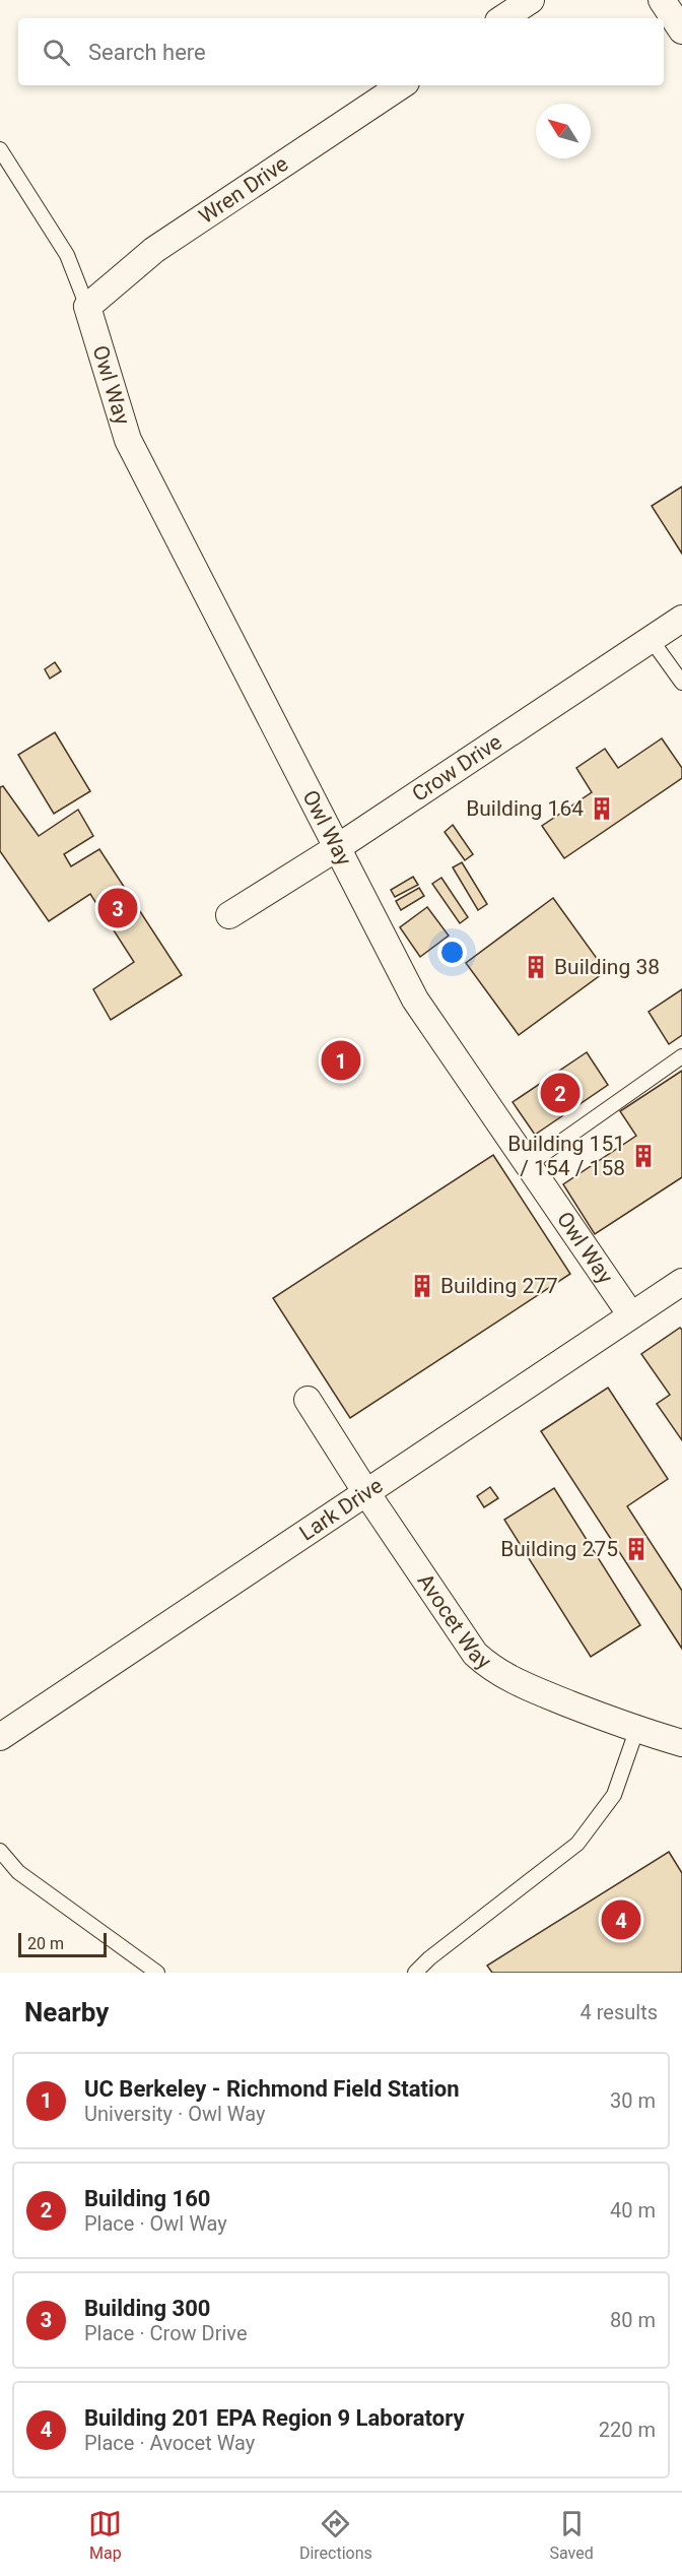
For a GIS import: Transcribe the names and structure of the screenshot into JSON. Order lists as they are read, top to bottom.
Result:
{
  "streets": {
    "street": [
      "Wren Drive",
      "Owl Way",
      "Crow Drive",
      "Lark Drive",
      "Avocet Way"
    ]
  },
  "crossings": [
    ["Wren Drive", "Owl Way"],
    ["Owl Way", "Crow Drive"],
    ["Owl Way", "Lark Drive"],
    ["Lark Drive", "Avocet Way"]
  ],
  "places": {
    "building": [
      "Building 164",
      "Building 38",
      "Building 151 / 154 / 158",
      "Building 277",
      "Building 275"
    ]
  },
  "scale_bar": "20 m",
  "north": "top left",
  "page": {
    "search": "Search here",
    "pins": [
      "3",
      "1",
      "2",
      "4"
    ],
    "scale": "20 m",
    "heading": ["Nearby", "4 results"],
    "list": [
      {
        "mark": "1",
        "name": "UC Berkeley - Richmond Field Station",
        "note": "University · Owl Way",
        "value": "30 m"
      },
      {
        "mark": "2",
        "name": "Building 160",
        "note": "Place · Owl Way",
        "value": "40 m"
      },
      {
        "mark": "3",
        "name": "Building 300",
        "note": "Place · Crow Drive",
        "value": "80 m"
      },
      {
        "mark": "4",
        "name": "Building 201 EPA Region 9 Laboratory",
        "note": "Place · Avocet Way",
        "value": "220 m"
      }
    ],
    "nav": ["Map", "Directions", "Saved"]
  }
}
